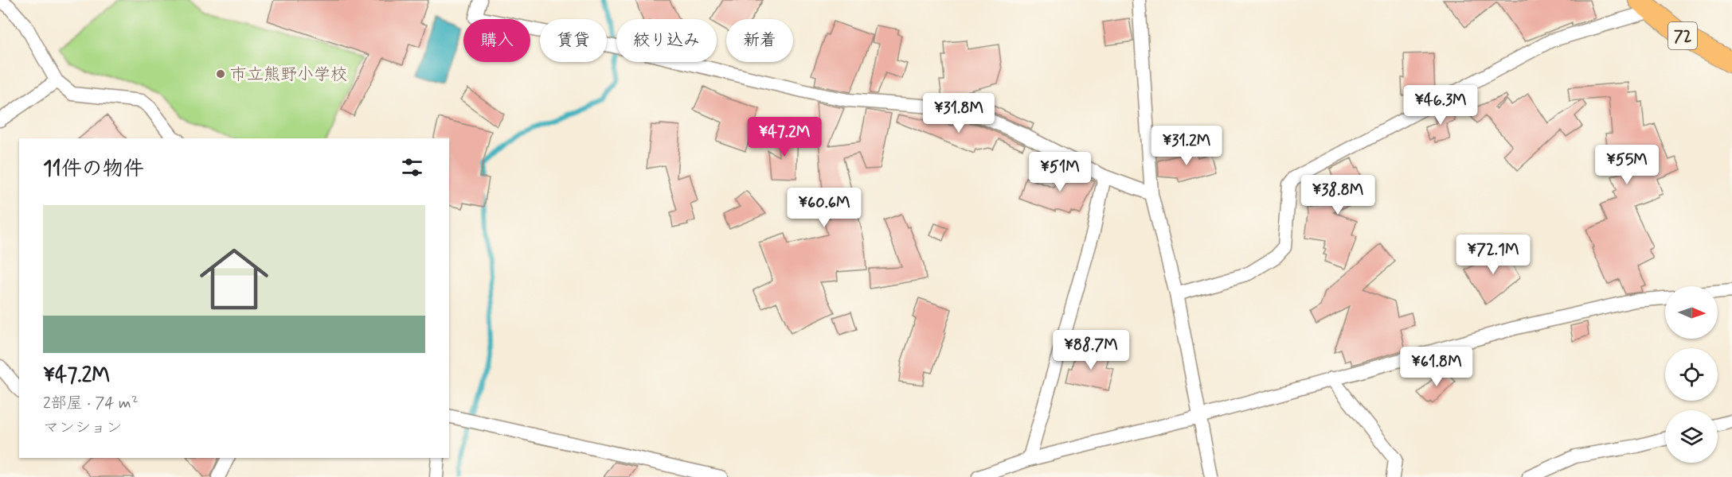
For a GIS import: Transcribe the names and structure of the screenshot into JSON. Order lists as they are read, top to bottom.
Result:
{
  "streets": {
    "main road": ["72"]
  },
  "places": ["市立熊野小学校"],
  "north": "right",
  "page": {
    "chip": [
      "購入",
      "賃貸",
      "絞り込み",
      "新着"
    ],
    "price": [
      "¥46.3M",
      "¥31.8M",
      "¥47.2M",
      "¥31.2M",
      "¥55M",
      "¥51M",
      "¥38.8M",
      "¥60.6M",
      "¥72.1M",
      "¥88.7M",
      "¥61.8M"
    ],
    "heading": "11件の物件",
    "list": [
      {
        "name": "¥47.2M",
        "note": "2部屋 · 74 m² · マンション"
      }
    ]
  }
}
